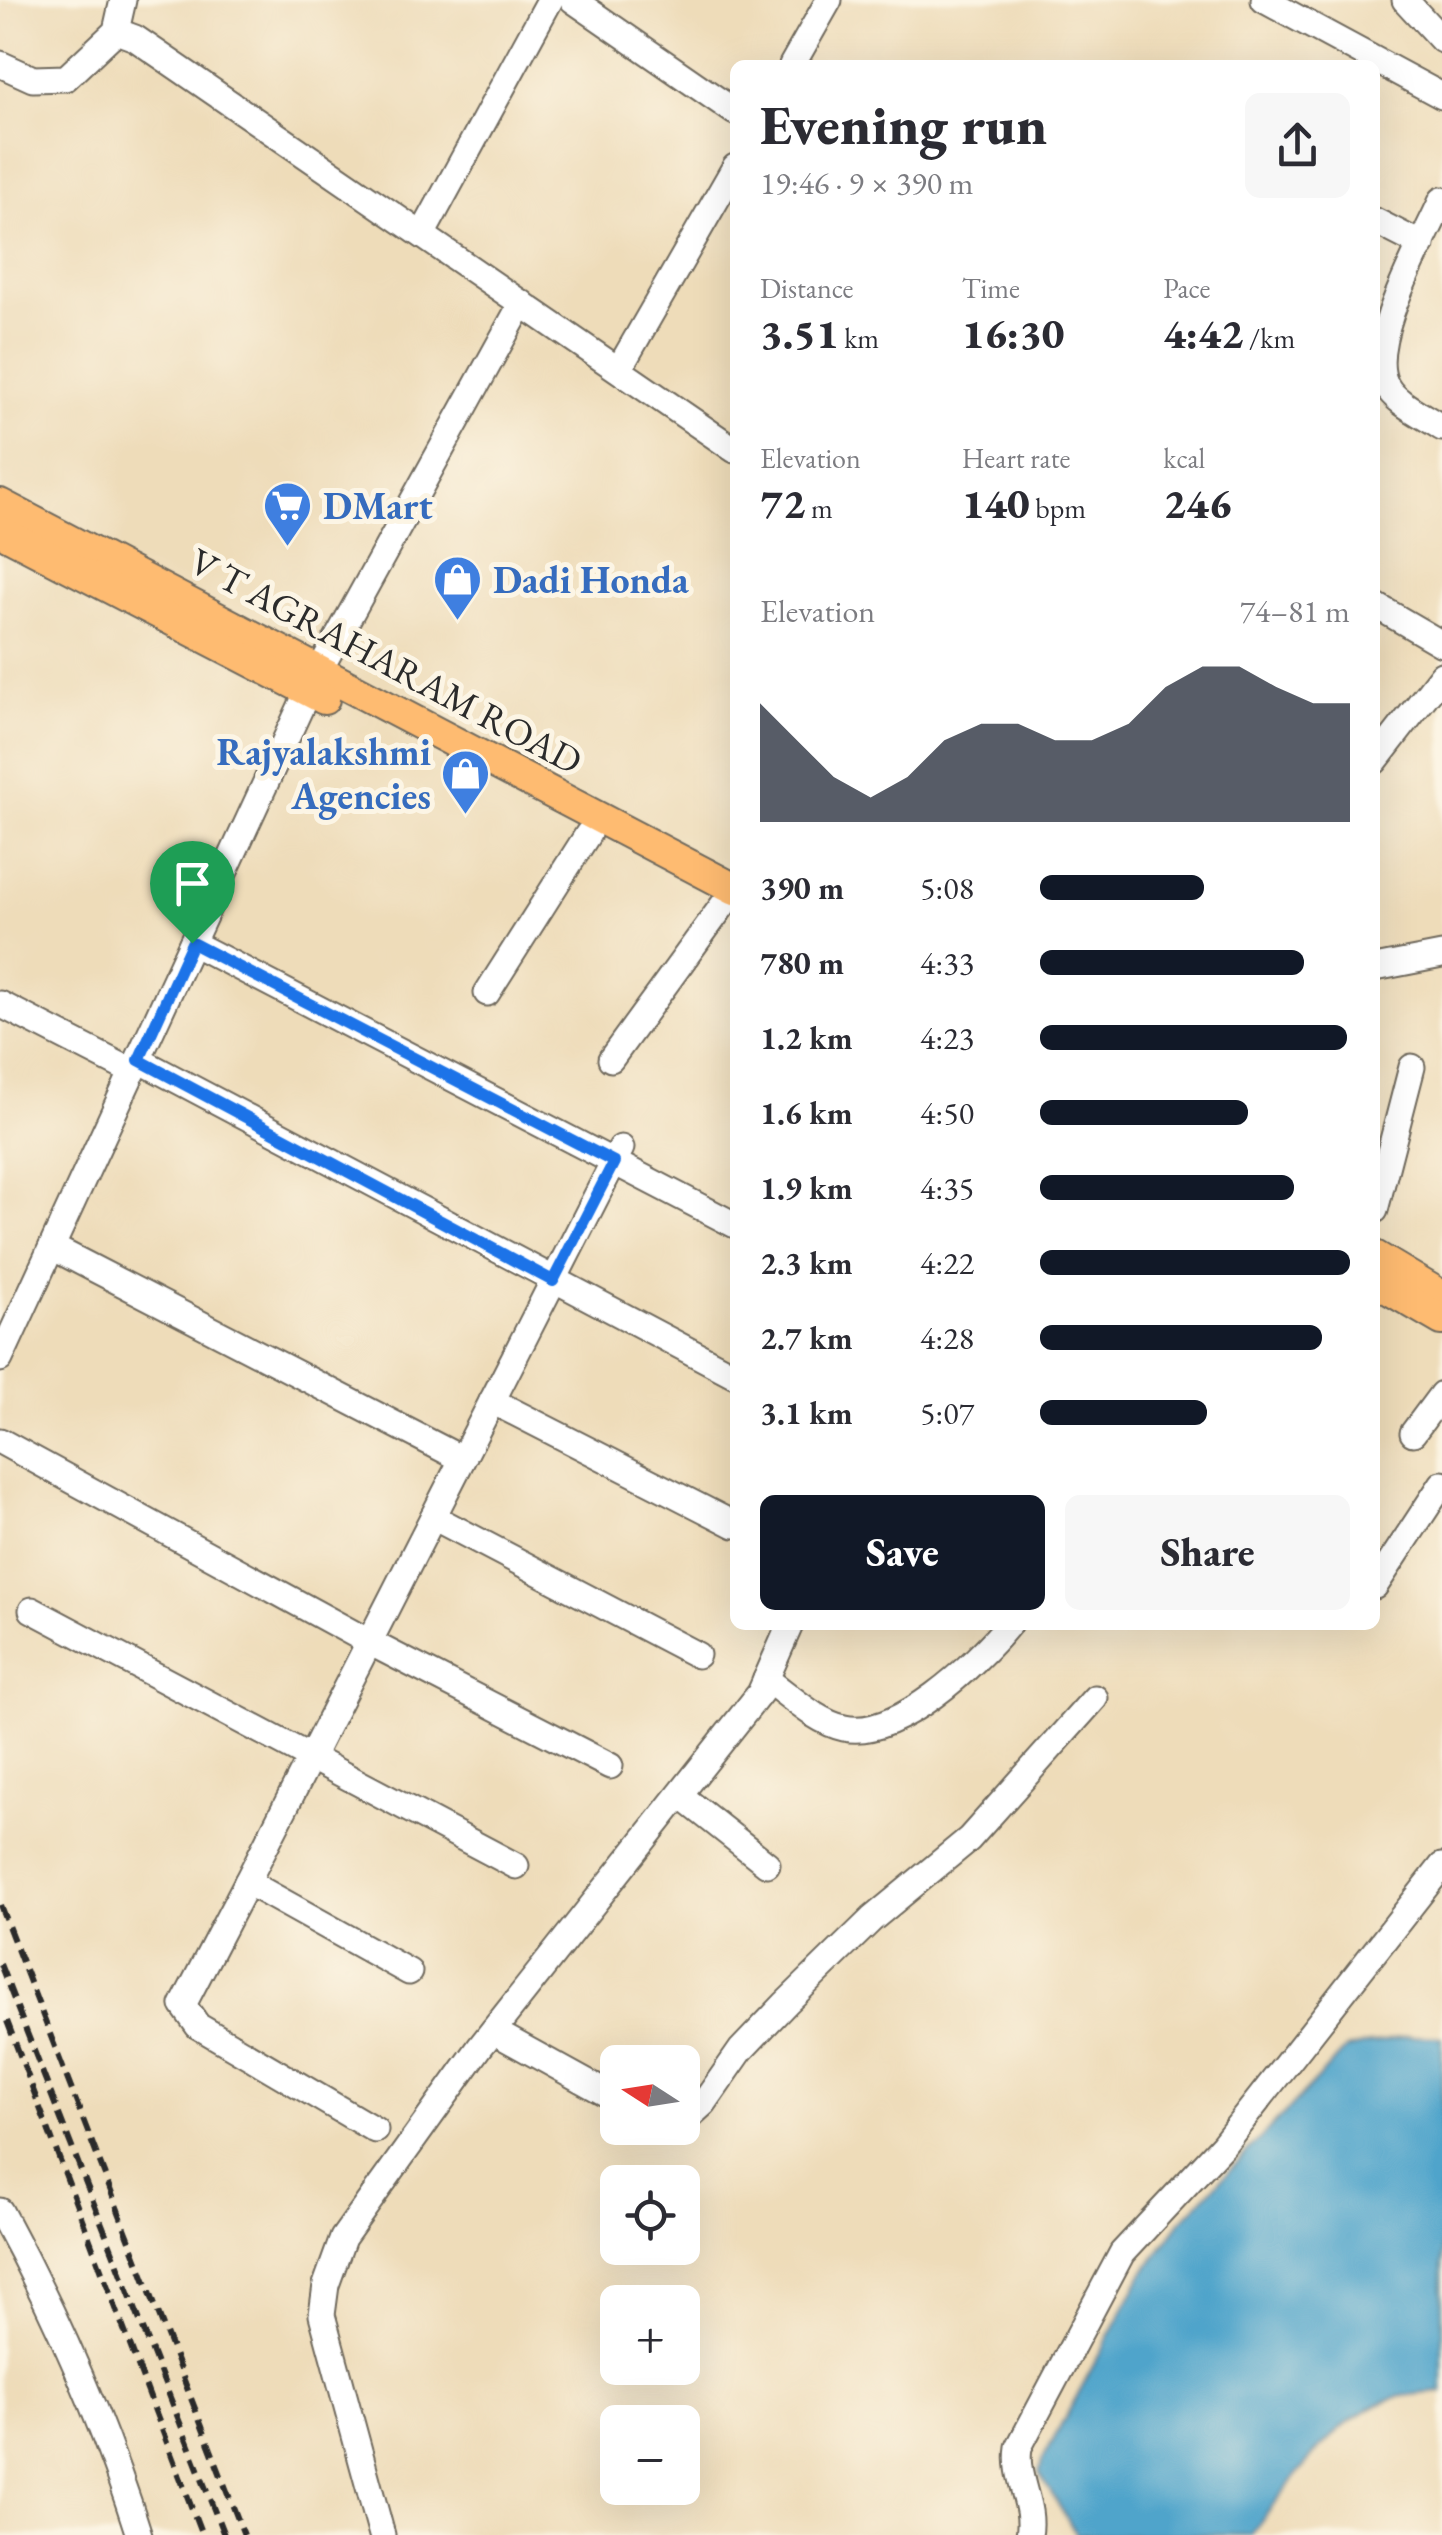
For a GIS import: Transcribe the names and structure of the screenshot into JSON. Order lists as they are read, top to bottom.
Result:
{
  "streets": {
    "main road": ["V T AGRAHARAM ROAD"]
  },
  "places": {
    "supermarket": ["DMart"],
    "shop": ["Dadi Honda", "Rajyalakshmi Agencies"]
  },
  "north": "left",
  "page": {
    "heading": ["Evening run", "19:46 · 9 × 390 m"],
    "stats": [
      ["Distance", "3.51 km"],
      ["Time", "16:30"],
      ["Pace", "4:42 /km"],
      ["Elevation", "72 m"],
      ["Heart rate", "140 bpm"],
      ["kcal", "246"]
    ],
    "chart": ["Elevation", "74–81 m"],
    "list": [
      {
        "name": "390 m",
        "note": "5:08"
      },
      {
        "name": "780 m",
        "note": "4:33"
      },
      {
        "name": "1.2 km",
        "note": "4:23"
      },
      {
        "name": "1.6 km",
        "note": "4:50"
      },
      {
        "name": "1.9 km",
        "note": "4:35"
      },
      {
        "name": "2.3 km",
        "note": "4:22"
      },
      {
        "name": "2.7 km",
        "note": "4:28"
      },
      {
        "name": "3.1 km",
        "note": "5:07"
      }
    ],
    "buttons": ["Save", "Share"],
    "map_buttons": ["+", "−"]
  }
}
